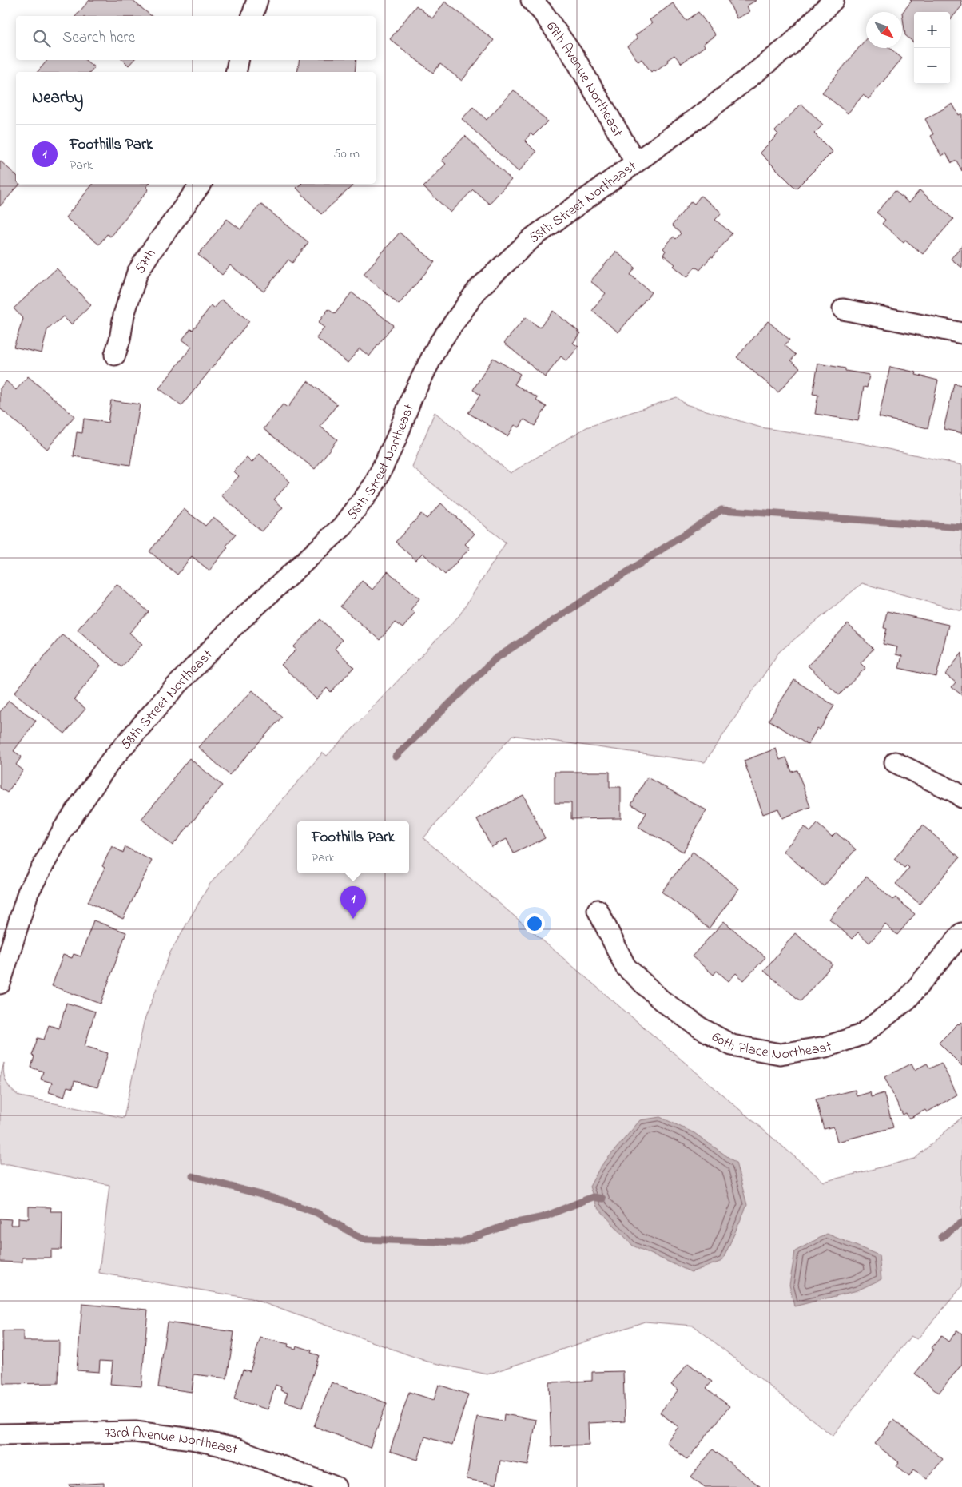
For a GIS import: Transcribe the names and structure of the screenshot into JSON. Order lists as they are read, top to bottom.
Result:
{
  "streets": {
    "street": [
      "69th Avenue Northeast",
      "58th Street Northeast",
      "57th",
      "60th Place Northeast",
      "73rd Avenue Northeast"
    ]
  },
  "crossings": [
    ["69th Avenue Northeast", "58th Street Northeast"]
  ],
  "north": "bottom right",
  "page": {
    "map_buttons": ["+", "−"],
    "search": "Search here",
    "heading": "Nearby",
    "list": [
      {
        "mark": "1",
        "name": "Foothills Park",
        "note": "Park",
        "value": "50 m"
      }
    ],
    "popup": ["Foothills Park", "Park"],
    "pins": "1"
  }
}
